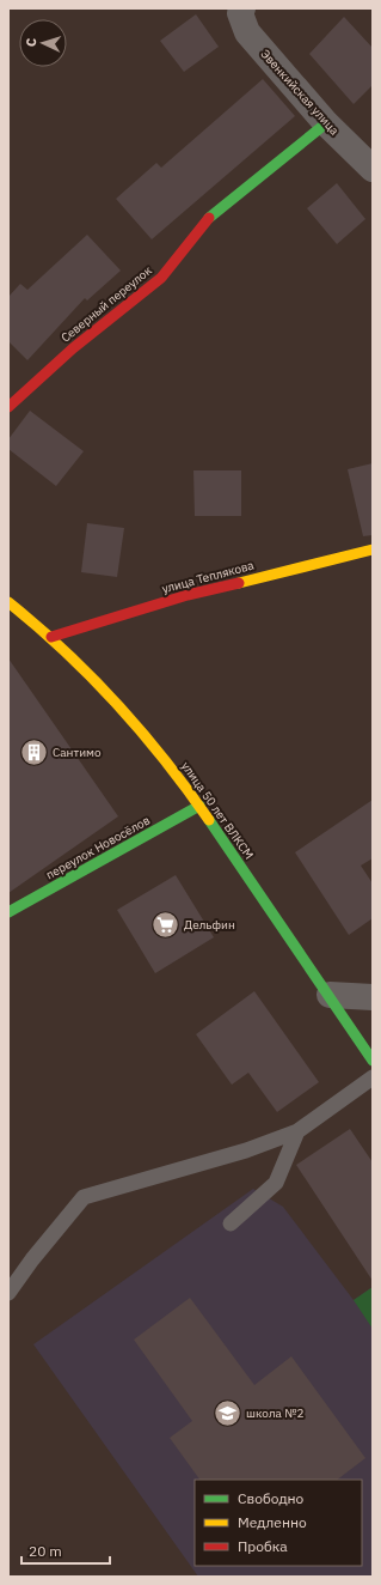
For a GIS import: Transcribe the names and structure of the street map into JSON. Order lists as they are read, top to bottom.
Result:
{
  "streets": {
    "main road": [
      "Северный переулок",
      "улица Теплякова",
      "улица 50 лет ВЛКСМ",
      "переулок Новосёлов"
    ],
    "street": ["Эвенкийская улица"]
  },
  "crossings": [
    ["Эвенкийская улица", "Северный переулок"],
    ["улица Теплякова", "улица 50 лет ВЛКСМ"],
    ["улица 50 лет ВЛКСМ", "переулок Новосёлов"]
  ],
  "places": {
    "building": ["Сантимо"],
    "supermarket": ["Дельфин"],
    "school or university": ["школа №2"]
  },
  "legend": ["Свободно", "Медленно", "Пробка"],
  "scale_bar": "20 m",
  "north": "left"
}
